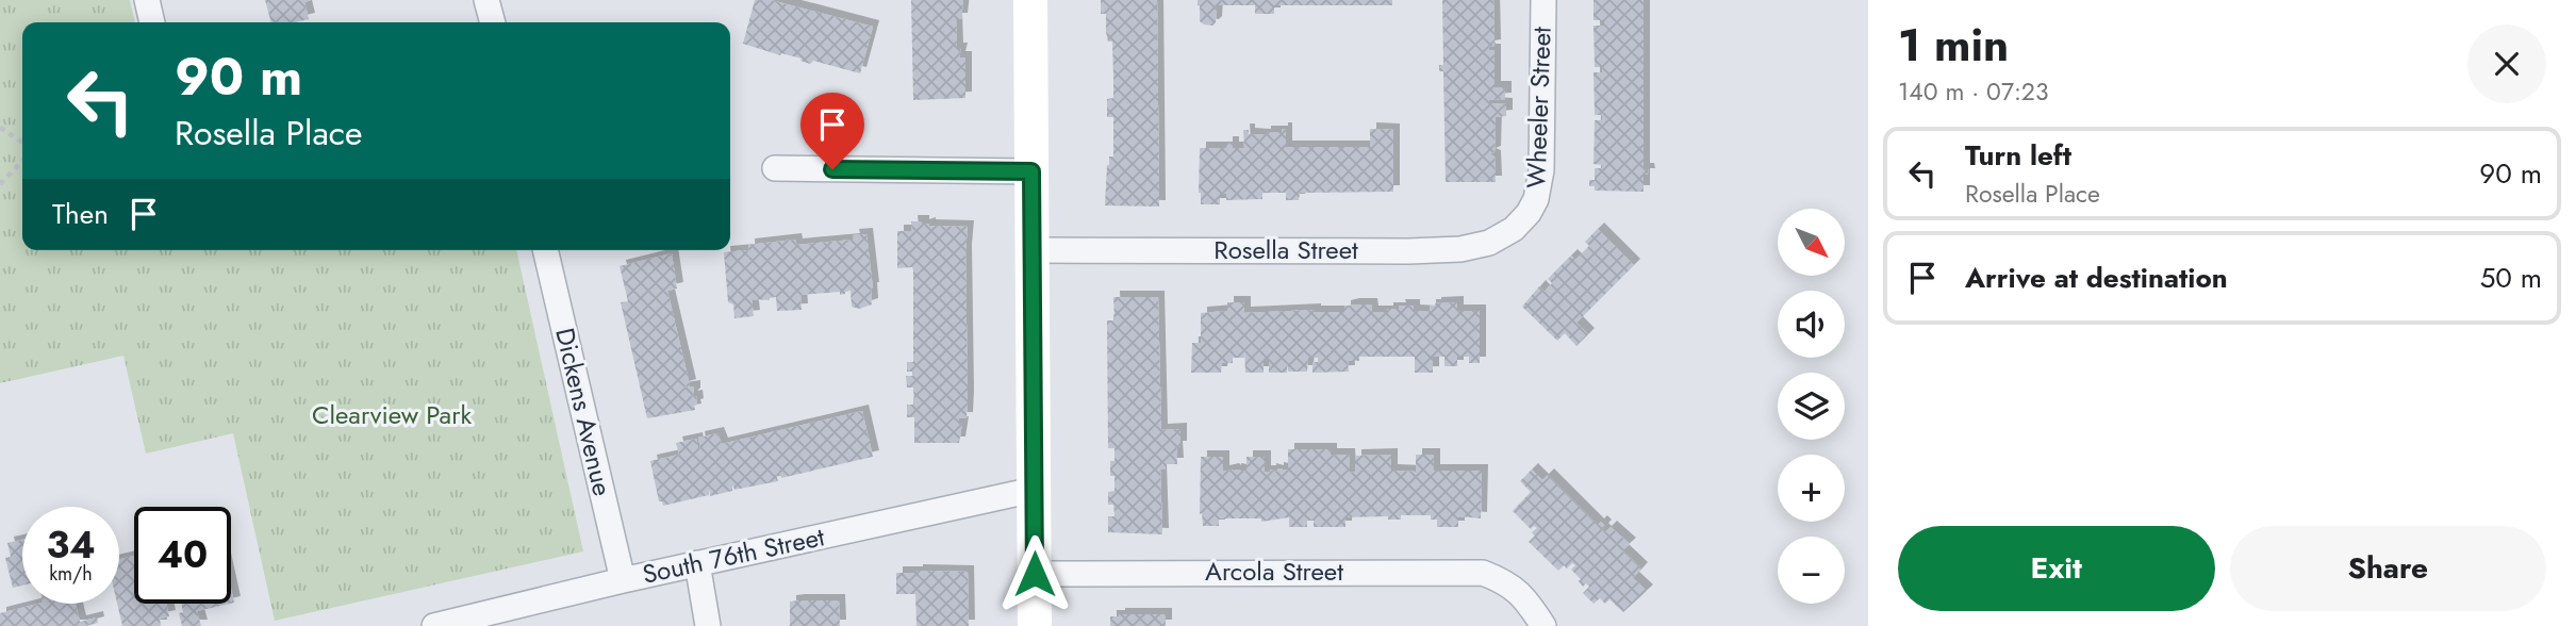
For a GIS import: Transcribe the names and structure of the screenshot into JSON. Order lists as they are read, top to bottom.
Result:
{
  "streets": {
    "street": [
      "Wheeler Street",
      "Rosella Street",
      "Dickens Avenue",
      "South 76th Street",
      "Arcola Street"
    ]
  },
  "crossings": [
    ["Wheeler Street", "Rosella Street"],
    ["Dickens Avenue", "South 76th Street"]
  ],
  "parks": ["Clearview Park"],
  "north": "bottom right",
  "page": {
    "heading": ["1 min", "140 m · 07:23"],
    "turn": ["90 m", "Rosella Place"],
    "list": [
      {
        "name": "Turn left",
        "note": "Rosella Place",
        "value": "90 m"
      },
      {
        "name": "Arrive at destination",
        "value": "50 m"
      }
    ],
    "then": "Then",
    "map_buttons": ["+", "−"],
    "speed": "34 km/h",
    "limit": "40",
    "buttons": ["Exit", "Share"]
  }
}
